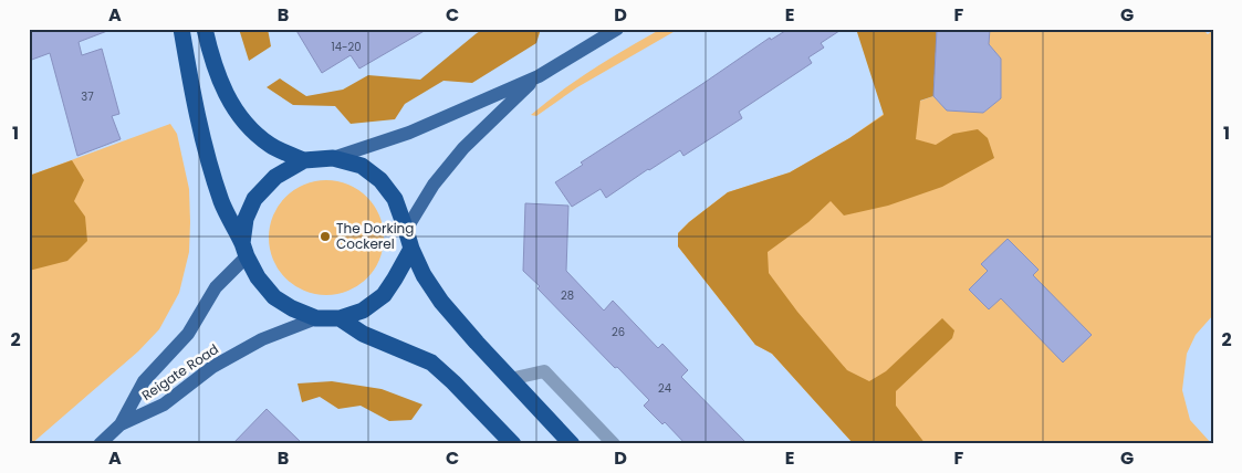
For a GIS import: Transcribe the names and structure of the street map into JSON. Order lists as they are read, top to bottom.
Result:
{
  "streets": {
    "main road": ["Reigate Road"]
  },
  "places": ["The Dorking Cockerel"],
  "house_numbers": [
    "14-20",
    "37",
    "28",
    "26",
    "24"
  ],
  "grid": {
    "columns": [
      "A",
      "B",
      "C",
      "D",
      "E",
      "F",
      "G"
    ],
    "rows": ["1", "2"]
  }
}
